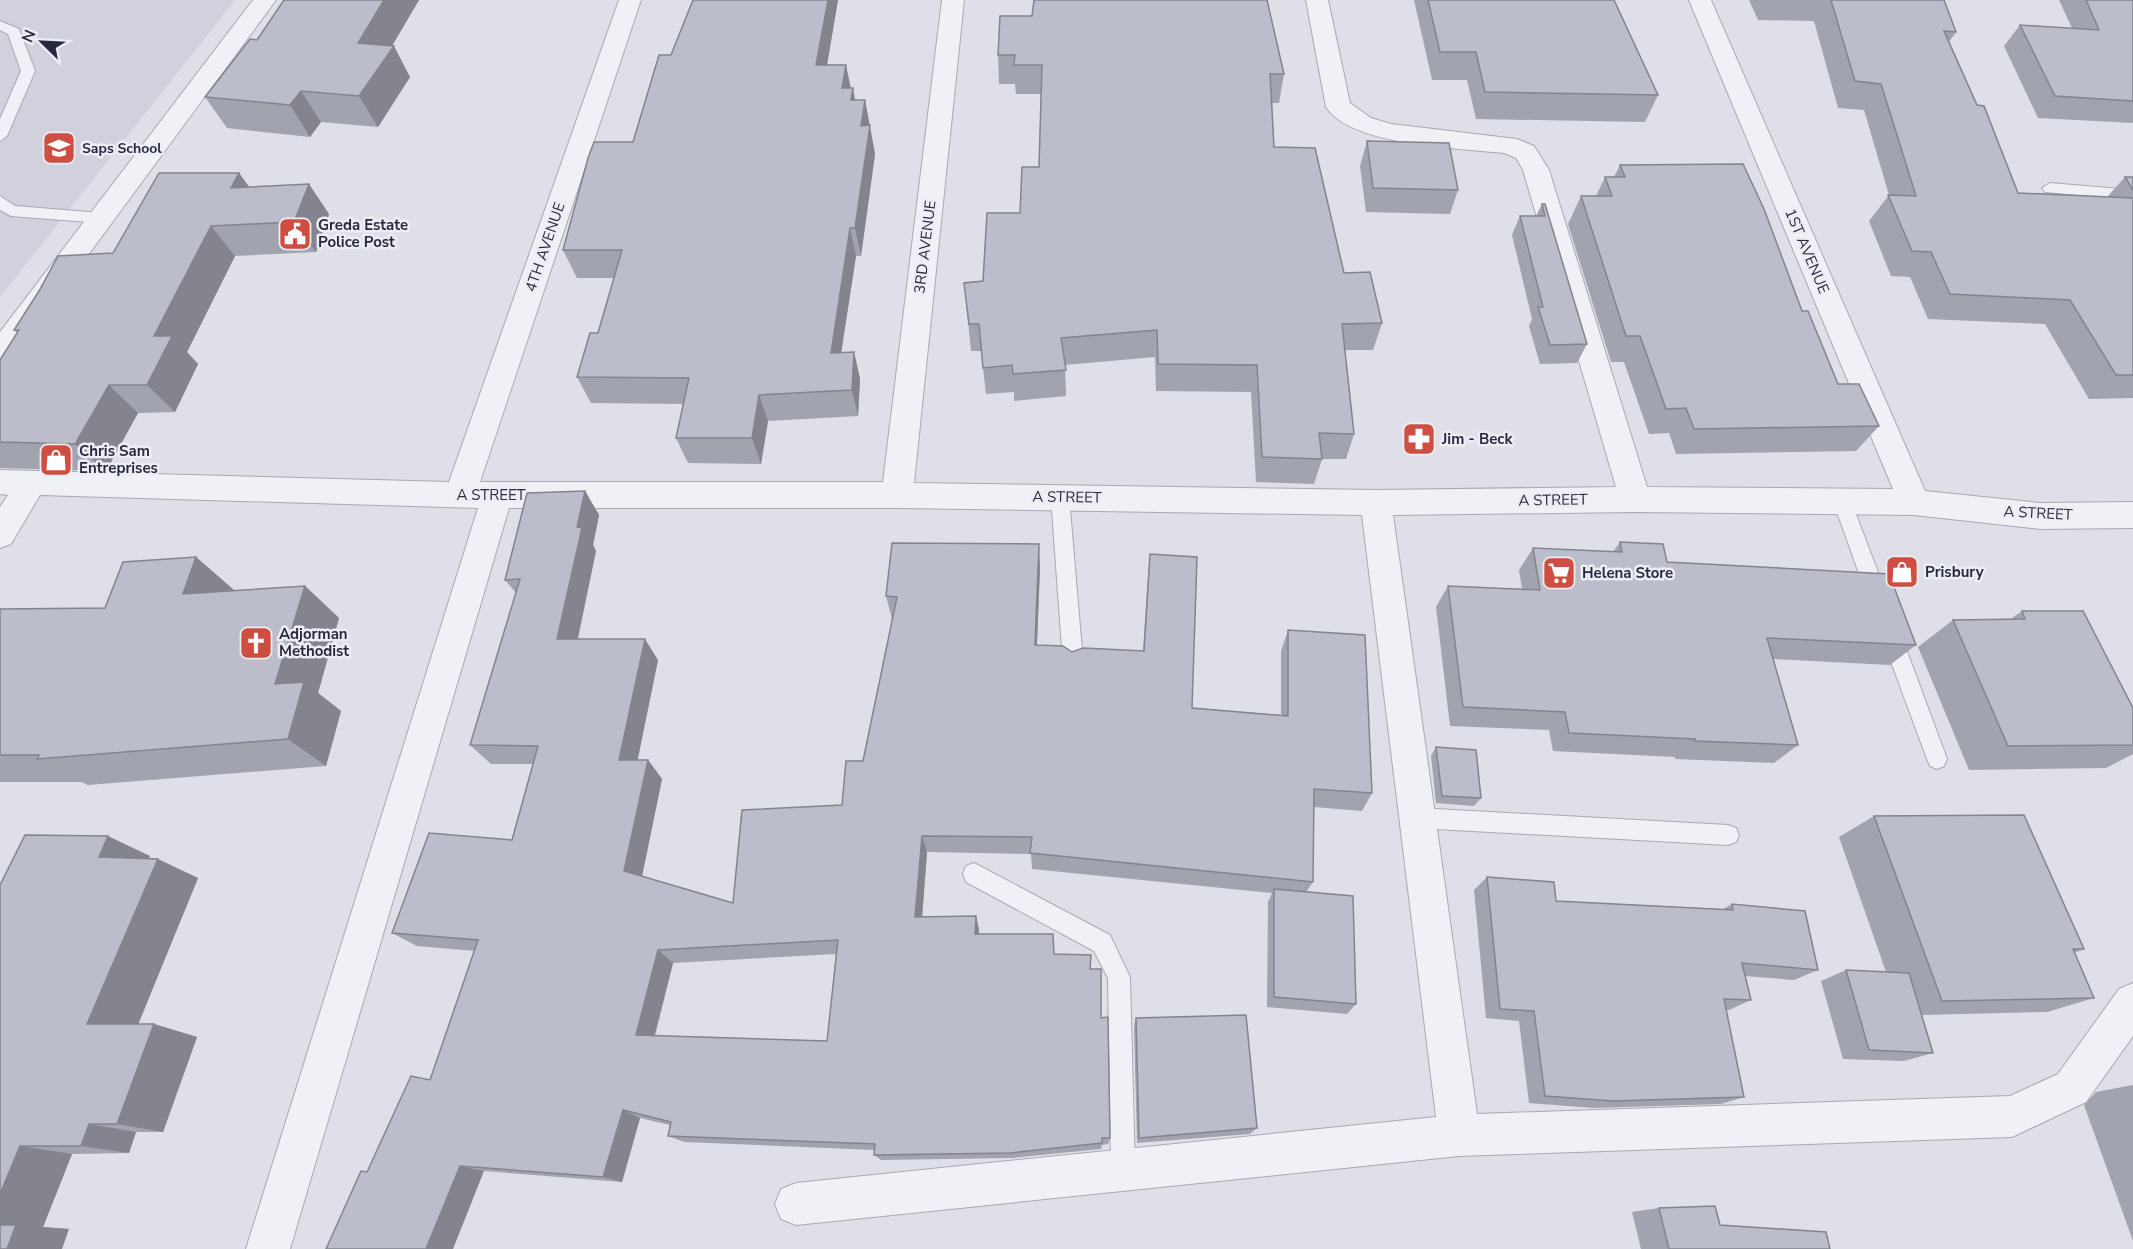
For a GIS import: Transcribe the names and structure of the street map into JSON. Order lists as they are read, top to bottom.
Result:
{
  "streets": {
    "street": [
      "4TH AVENUE",
      "3RD AVENUE",
      "1ST AVENUE",
      "A STREET"
    ]
  },
  "crossings": [
    ["4TH AVENUE", "A STREET"],
    ["3RD AVENUE", "A STREET"],
    ["1ST AVENUE", "A STREET"]
  ],
  "places": {
    "school or university": ["Saps School"],
    "public building": ["Greda Estate Police Post"],
    "pharmacy": ["Jim - Beck"],
    "shop": ["Chris Sam Entreprises", "Prisbury"],
    "supermarket": ["Helena Store"],
    "church": ["Adjorman Methodist"]
  },
  "north": "top left"
}
